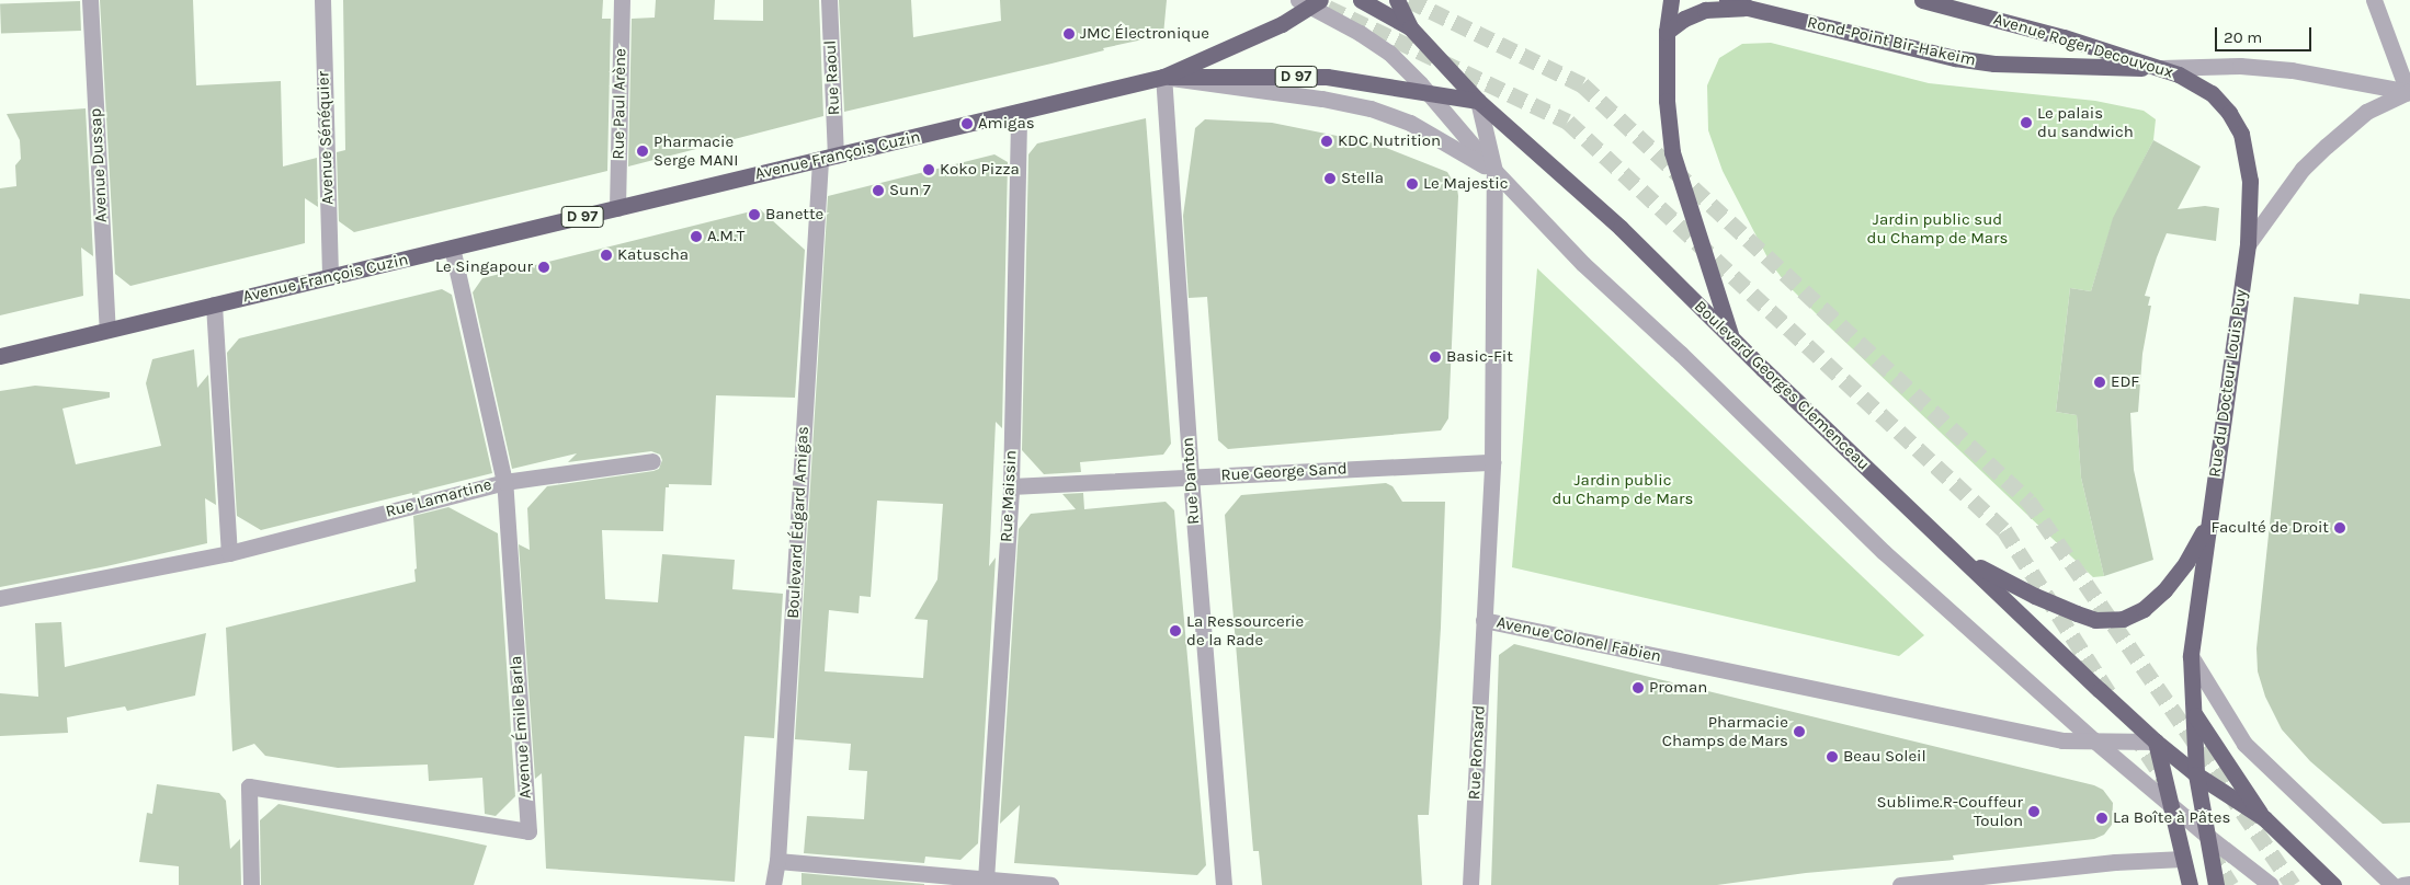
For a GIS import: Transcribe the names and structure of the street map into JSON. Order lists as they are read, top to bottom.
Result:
{
  "streets": {
    "main road": [
      "Rond-Point Bir-Hakeim",
      "Avenue Roger Decouvoux",
      "D 97",
      "Avenue François Cuzin",
      "Rue du Docteur Louis Puy",
      "Boulevard Georges Clemenceau"
    ],
    "street": [
      "Rue Raoul",
      "Rue Paul Arène",
      "Avenue Sénéquier",
      "Avenue Dussap",
      "Rue George Sand",
      "Rue Danton",
      "Rue Maissin",
      "Rue Lamartine",
      "Boulevard Édgard Amigas",
      "Avenue Colonel Fabien",
      "Avenue Émile Barla",
      "Rue Ronsard"
    ]
  },
  "crossings": [
    ["Rond-Point Bir-Hakeim", "Avenue Roger Decouvoux"],
    ["Avenue Roger Decouvoux", "Rue du Docteur Louis Puy"],
    ["D 97", "Avenue François Cuzin"],
    ["D 97", "Boulevard Georges Clemenceau"],
    ["D 97", "Rue Danton"],
    ["D 97", "Avenue Colonel Fabien"],
    ["Rue Raoul", "Avenue François Cuzin"],
    ["Rue Raoul", "Boulevard Édgard Amigas"],
    ["Rue Paul Arène", "Avenue François Cuzin"],
    ["Avenue Sénéquier", "Avenue François Cuzin"],
    ["Avenue François Cuzin", "Avenue Dussap"],
    ["Avenue François Cuzin", "Rue Danton"],
    ["Avenue François Cuzin", "Rue Maissin"],
    ["Avenue François Cuzin", "Boulevard Édgard Amigas"],
    ["Avenue François Cuzin", "Avenue Émile Barla"],
    ["Rue du Docteur Louis Puy", "Boulevard Georges Clemenceau"],
    ["Boulevard Georges Clemenceau", "Avenue Colonel Fabien"],
    ["Rue George Sand", "Rue Danton"],
    ["Rue George Sand", "Rue Maissin"],
    ["Rue George Sand", "Avenue Colonel Fabien"],
    ["Rue Lamartine", "Avenue Émile Barla"],
    ["Avenue Colonel Fabien", "Rue Ronsard"]
  ],
  "parks": ["Jardin public sud du Champ de Mars", "Jardin public du Champ de Mars"],
  "places": [
    "JMC Électronique",
    "Le palais du sandwich",
    "Amigas",
    "KDC Nutrition",
    "Pharmacie Serge MANI",
    "Koko Pizza",
    "Stella",
    "Le Majestic",
    "Sun 7",
    "Banette",
    "A.M.T",
    "Katuscha",
    "Le Singapour",
    "Basic-Fit",
    "EDF",
    "Faculté de Droit",
    "La Ressourcerie de la Rade",
    "Proman",
    "Pharmacie Champs de Mars",
    "Beau Soleil",
    "Sublime.R-Couffeur Toulon",
    "La Boîte à Pâtes"
  ],
  "scale_bar": "20 m"
}
